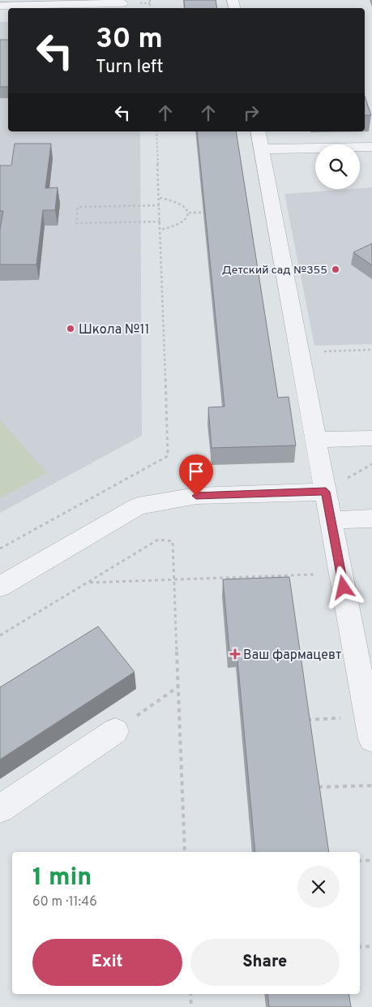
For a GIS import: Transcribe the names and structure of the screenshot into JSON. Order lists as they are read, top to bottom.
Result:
{
  "places": {
    "other": ["Детский сад №355", "Школа №11"],
    "health": ["Ваш фармацевт"]
  },
  "page": {
    "turn": ["30 m", "Turn left"],
    "heading": ["1 min", "60 m · 11:46"],
    "buttons": ["Exit", "Share"]
  }
}
